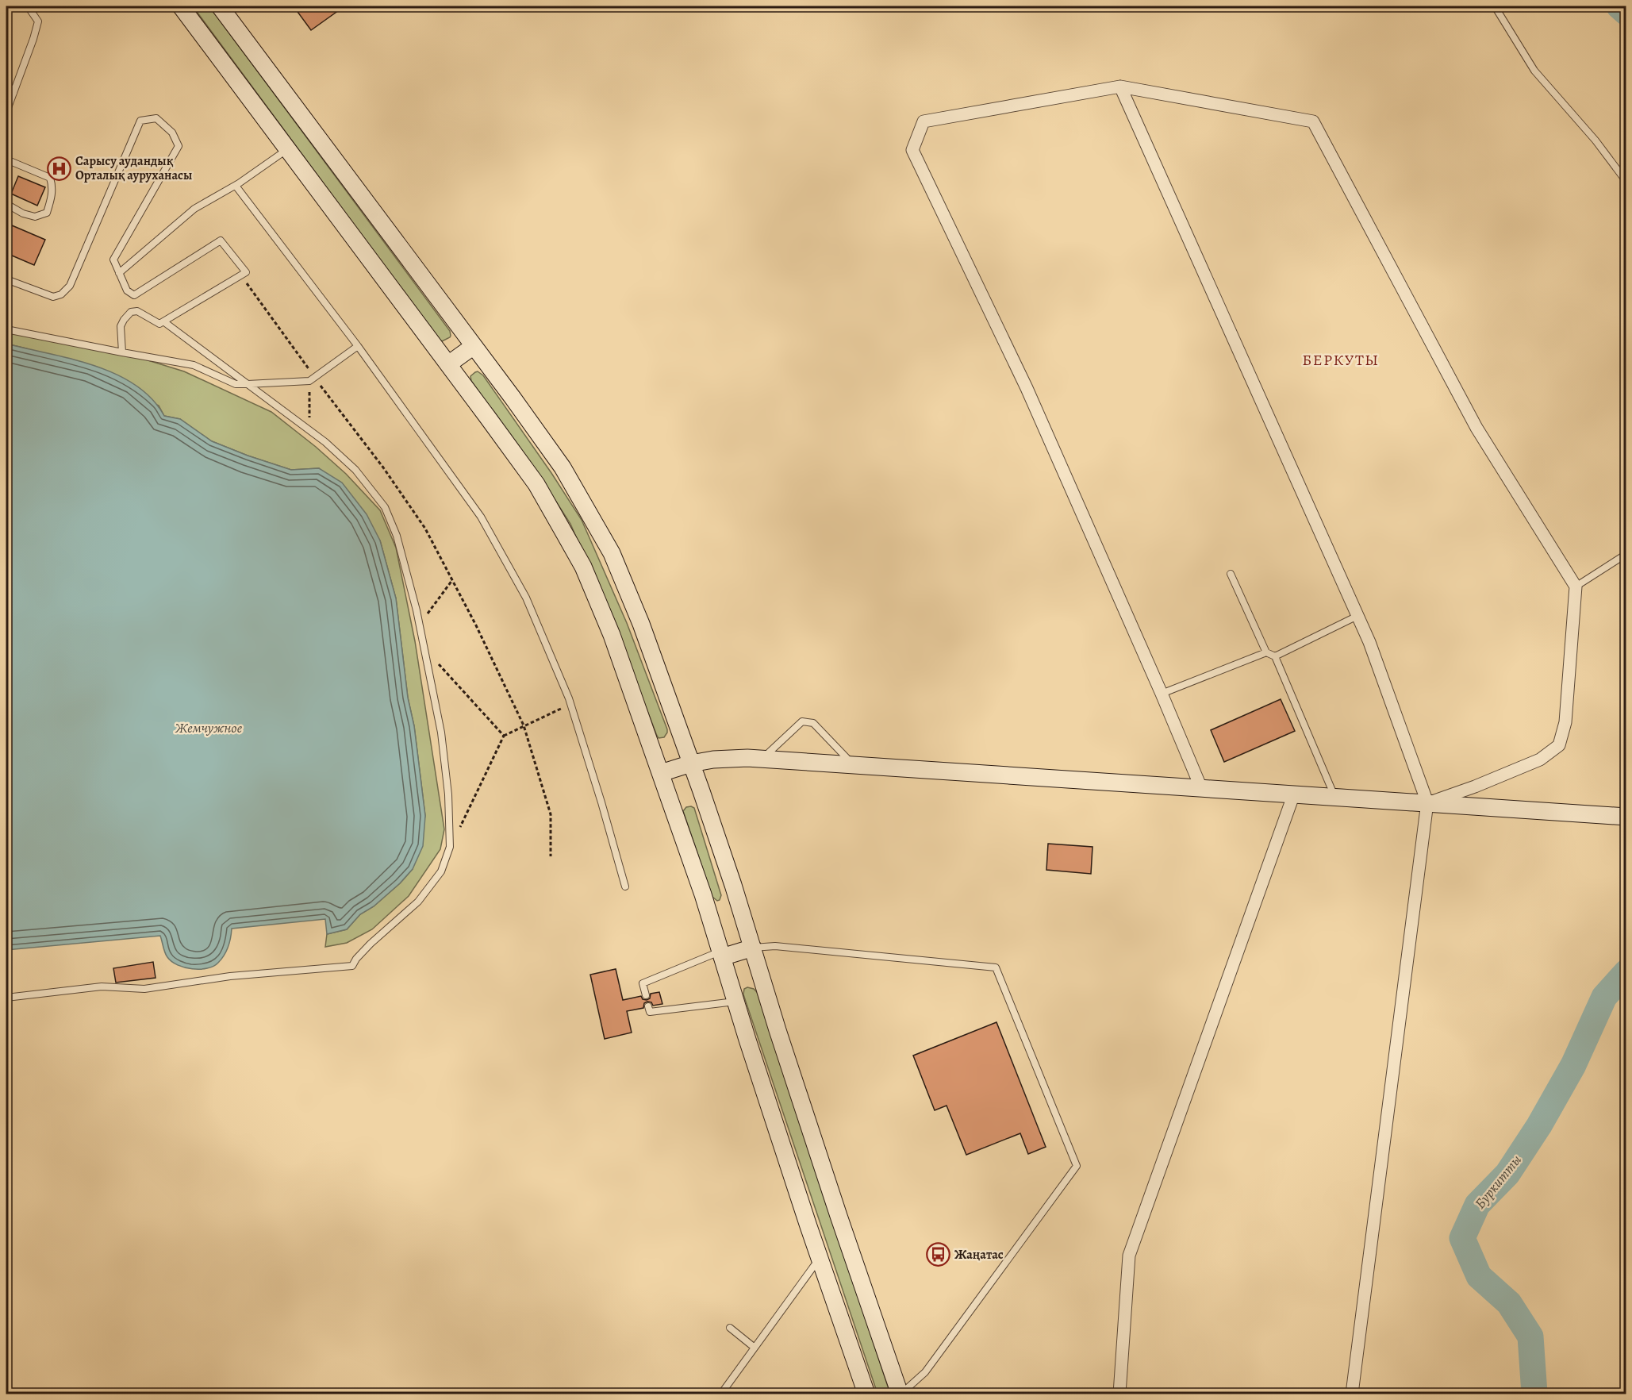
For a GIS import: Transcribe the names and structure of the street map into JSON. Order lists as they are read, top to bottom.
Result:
{
  "districts": ["БЕРКУТЫ"],
  "water": ["Жемчужное", "Буркитты"],
  "places": {
    "hospital": ["Сарысу аудандық Орталық ауруханасы"],
    "bus stop": ["Жаңатас"]
  }
}
